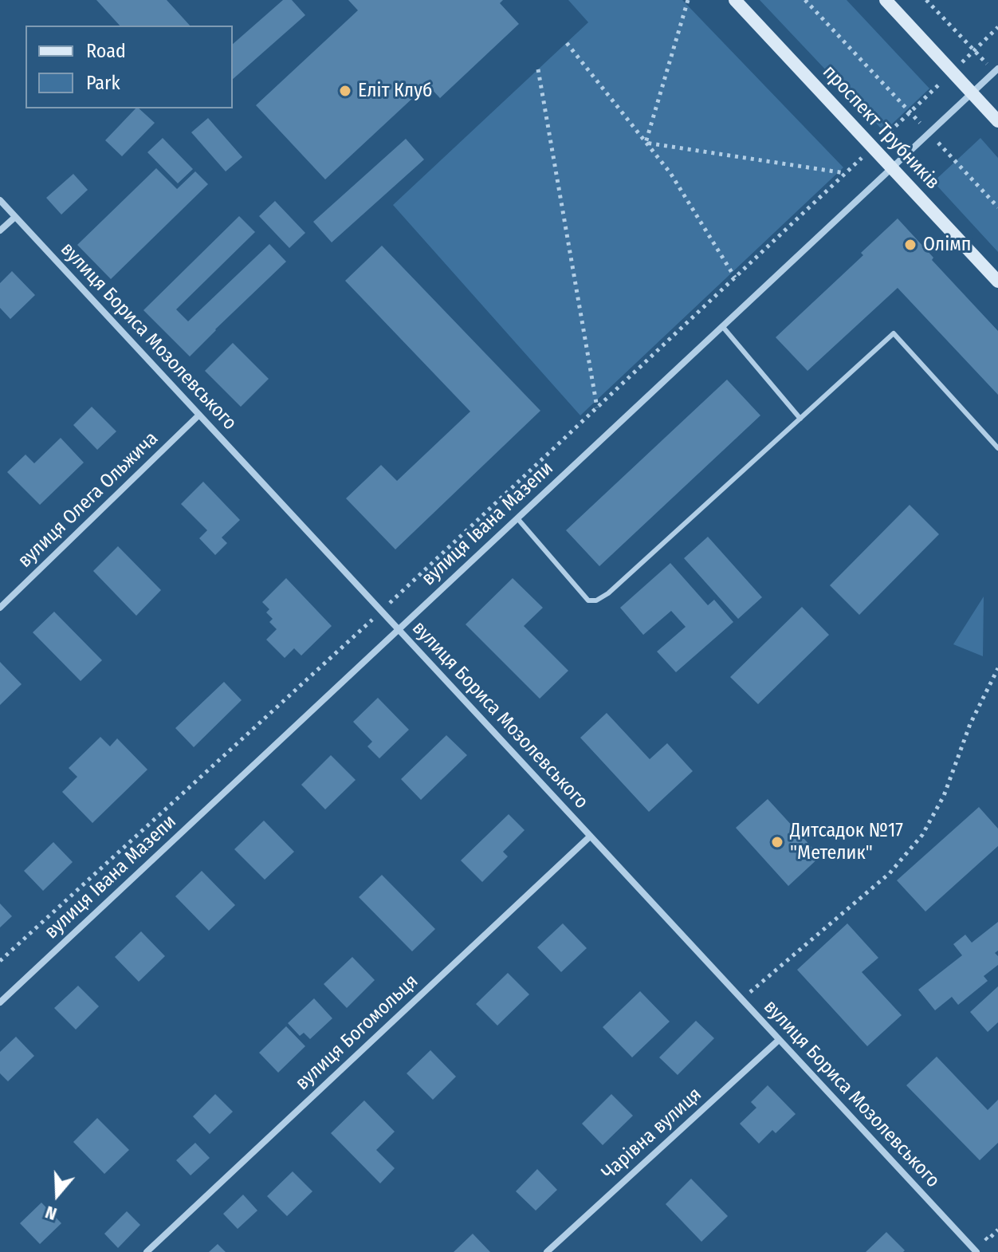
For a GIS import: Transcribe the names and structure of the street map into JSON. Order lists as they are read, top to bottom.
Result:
{
  "streets": {
    "main road": ["проспект Трубників"],
    "street": [
      "вулиця Бориса Мозолевського",
      "вулиця Олега Ольжича",
      "вулиця Івана Мазепи",
      "вулиця Богомольця",
      "Чарівна вулиця"
    ]
  },
  "crossings": [
    ["проспект Трубників", "вулиця Івана Мазепи"],
    ["вулиця Бориса Мозолевського", "вулиця Олега Ольжича"],
    ["вулиця Бориса Мозолевського", "вулиця Івана Мазепи"],
    ["вулиця Бориса Мозолевського", "вулиця Богомольця"],
    ["вулиця Бориса Мозолевського", "Чарівна вулиця"]
  ],
  "places": ["Еліт Клуб", "Олімп", "Дитсадок №17 \"Метелик\""],
  "legend": ["Road", "Park"],
  "north": "bottom"
}
